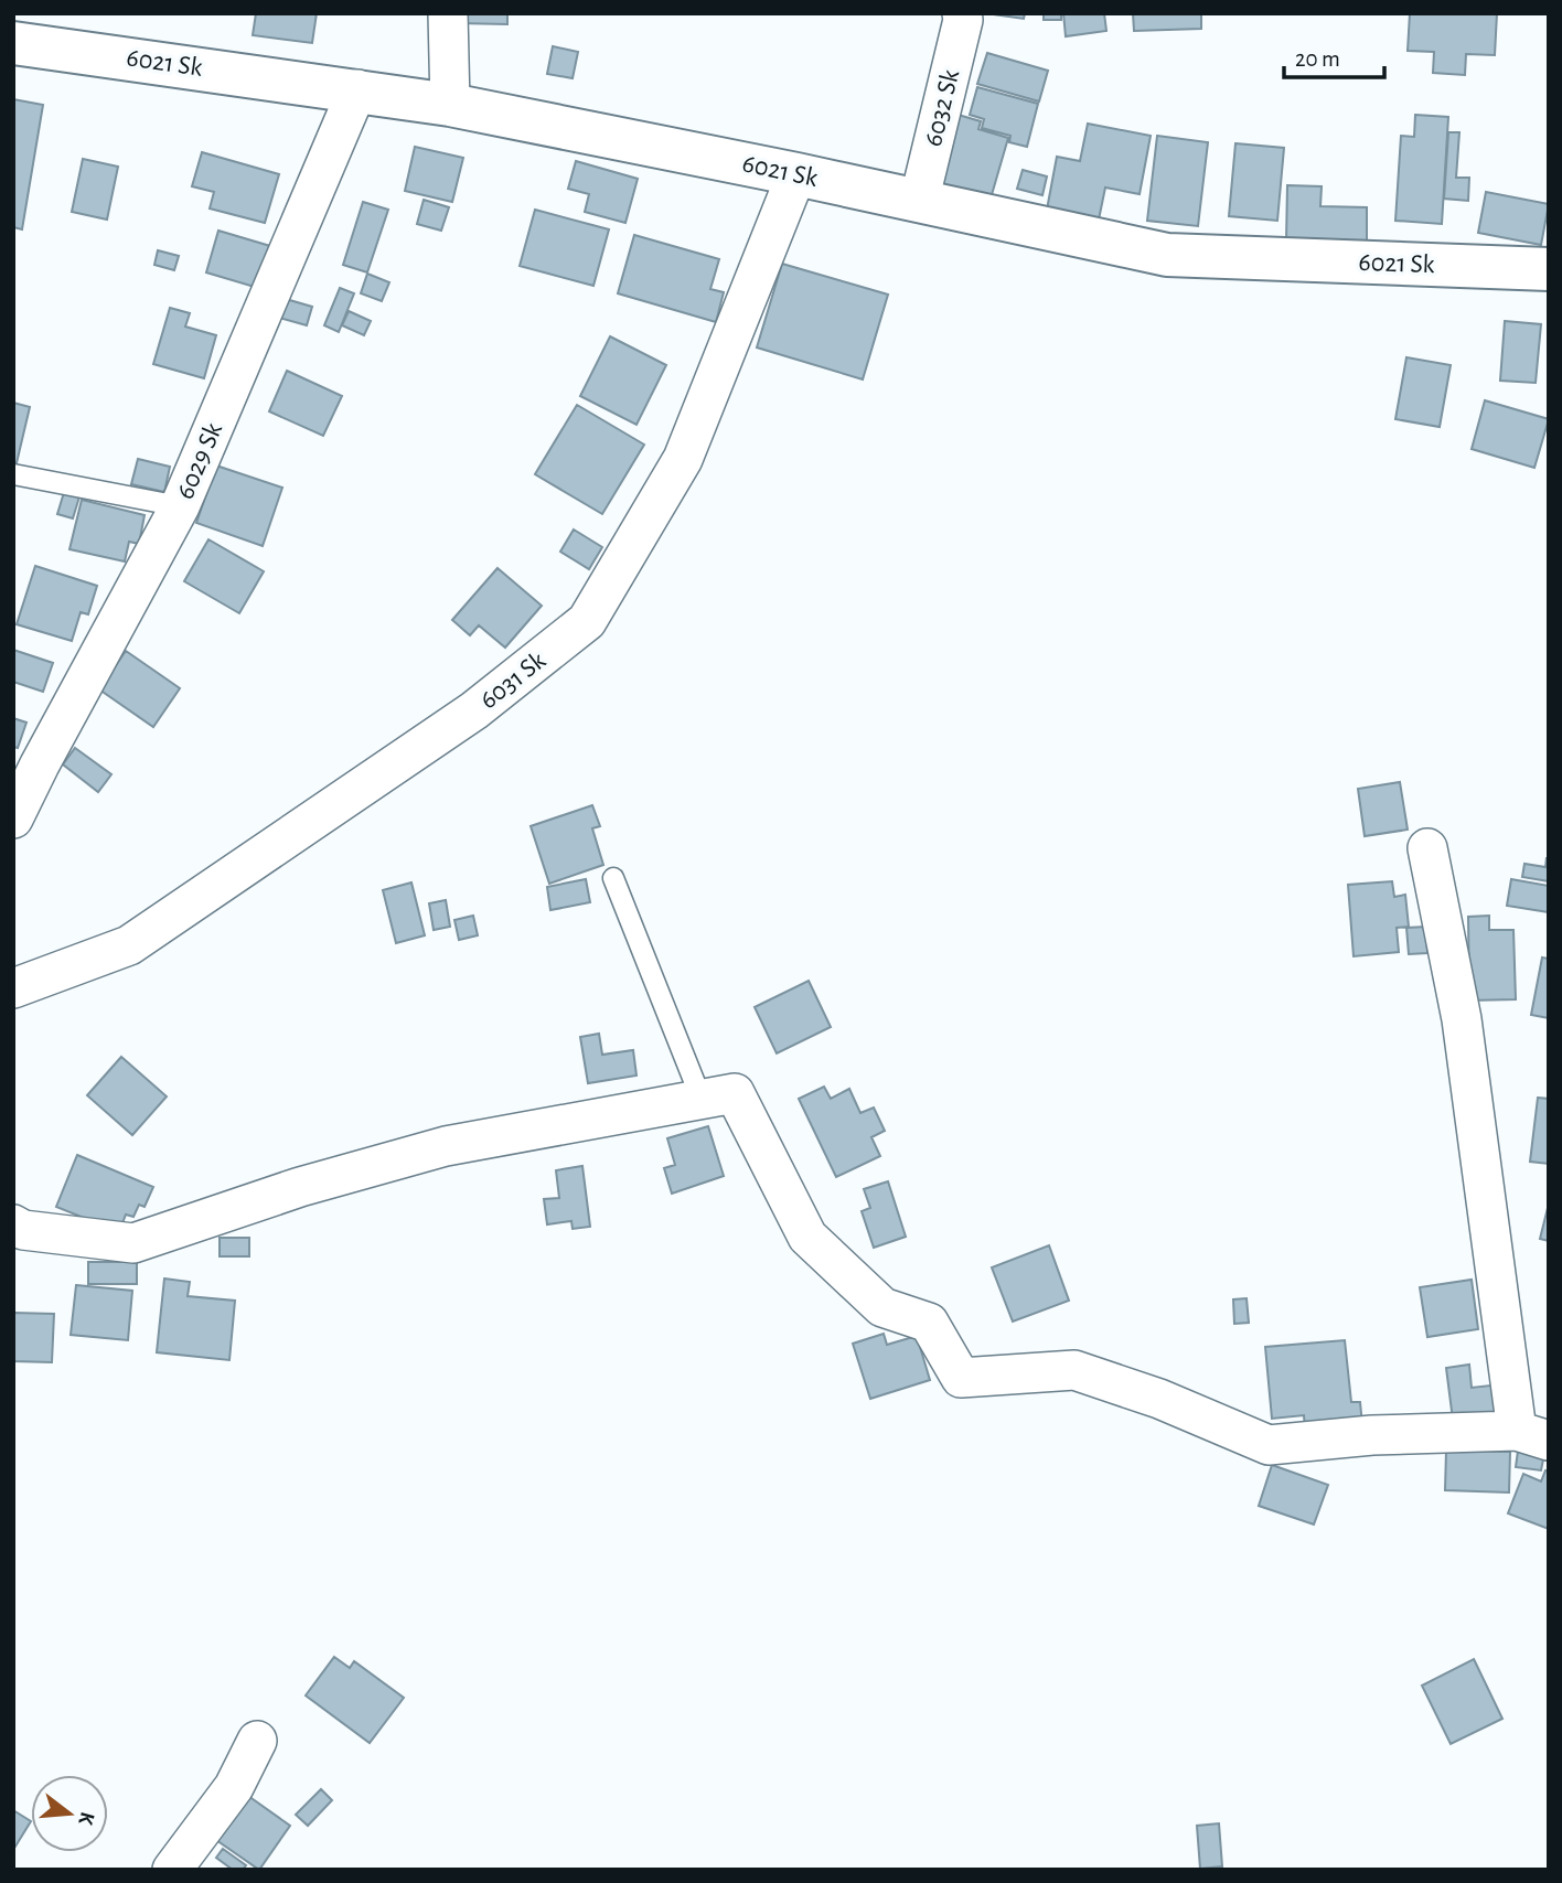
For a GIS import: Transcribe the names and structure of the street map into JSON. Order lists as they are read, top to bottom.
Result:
{
  "streets": {
    "street": [
      "6021 Sk",
      "6032 Sk",
      "6029 Sk",
      "6031 Sk"
    ]
  },
  "crossings": [
    ["6021 Sk", "6032 Sk"],
    ["6021 Sk", "6029 Sk"],
    ["6021 Sk", "6031 Sk"]
  ],
  "scale_bar": "20 m",
  "north": "right"
}
